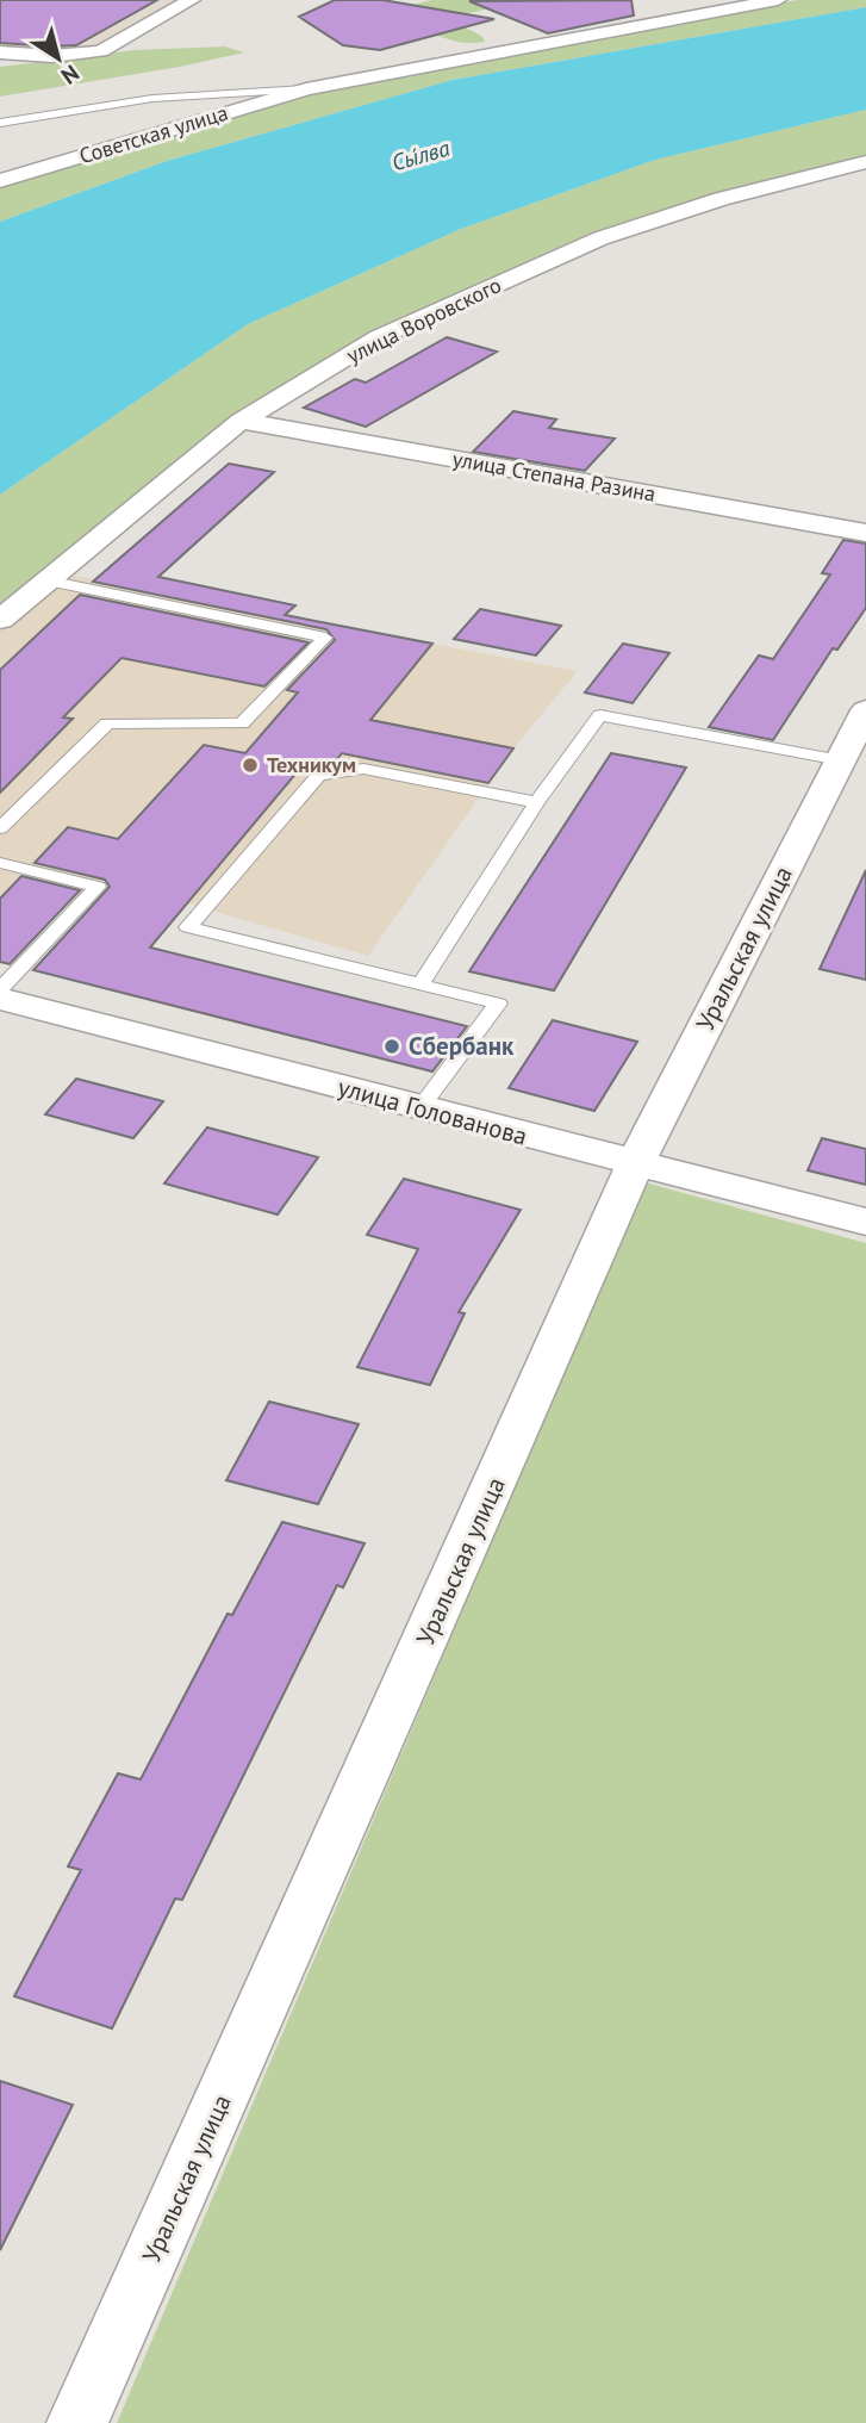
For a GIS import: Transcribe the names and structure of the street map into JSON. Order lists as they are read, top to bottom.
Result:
{
  "streets": {
    "street": [
      "Советская улица",
      "улица Воровского",
      "улица Степана Разина",
      "Уральская улица",
      "улица Голованова"
    ]
  },
  "crossings": [
    ["улица Воровского", "улица Степана Разина"],
    ["Уральская улица", "улица Голованова"]
  ],
  "water": ["Сы́лва"],
  "places": ["Техникум", "Сбербанк"],
  "north": "bottom right"
}
